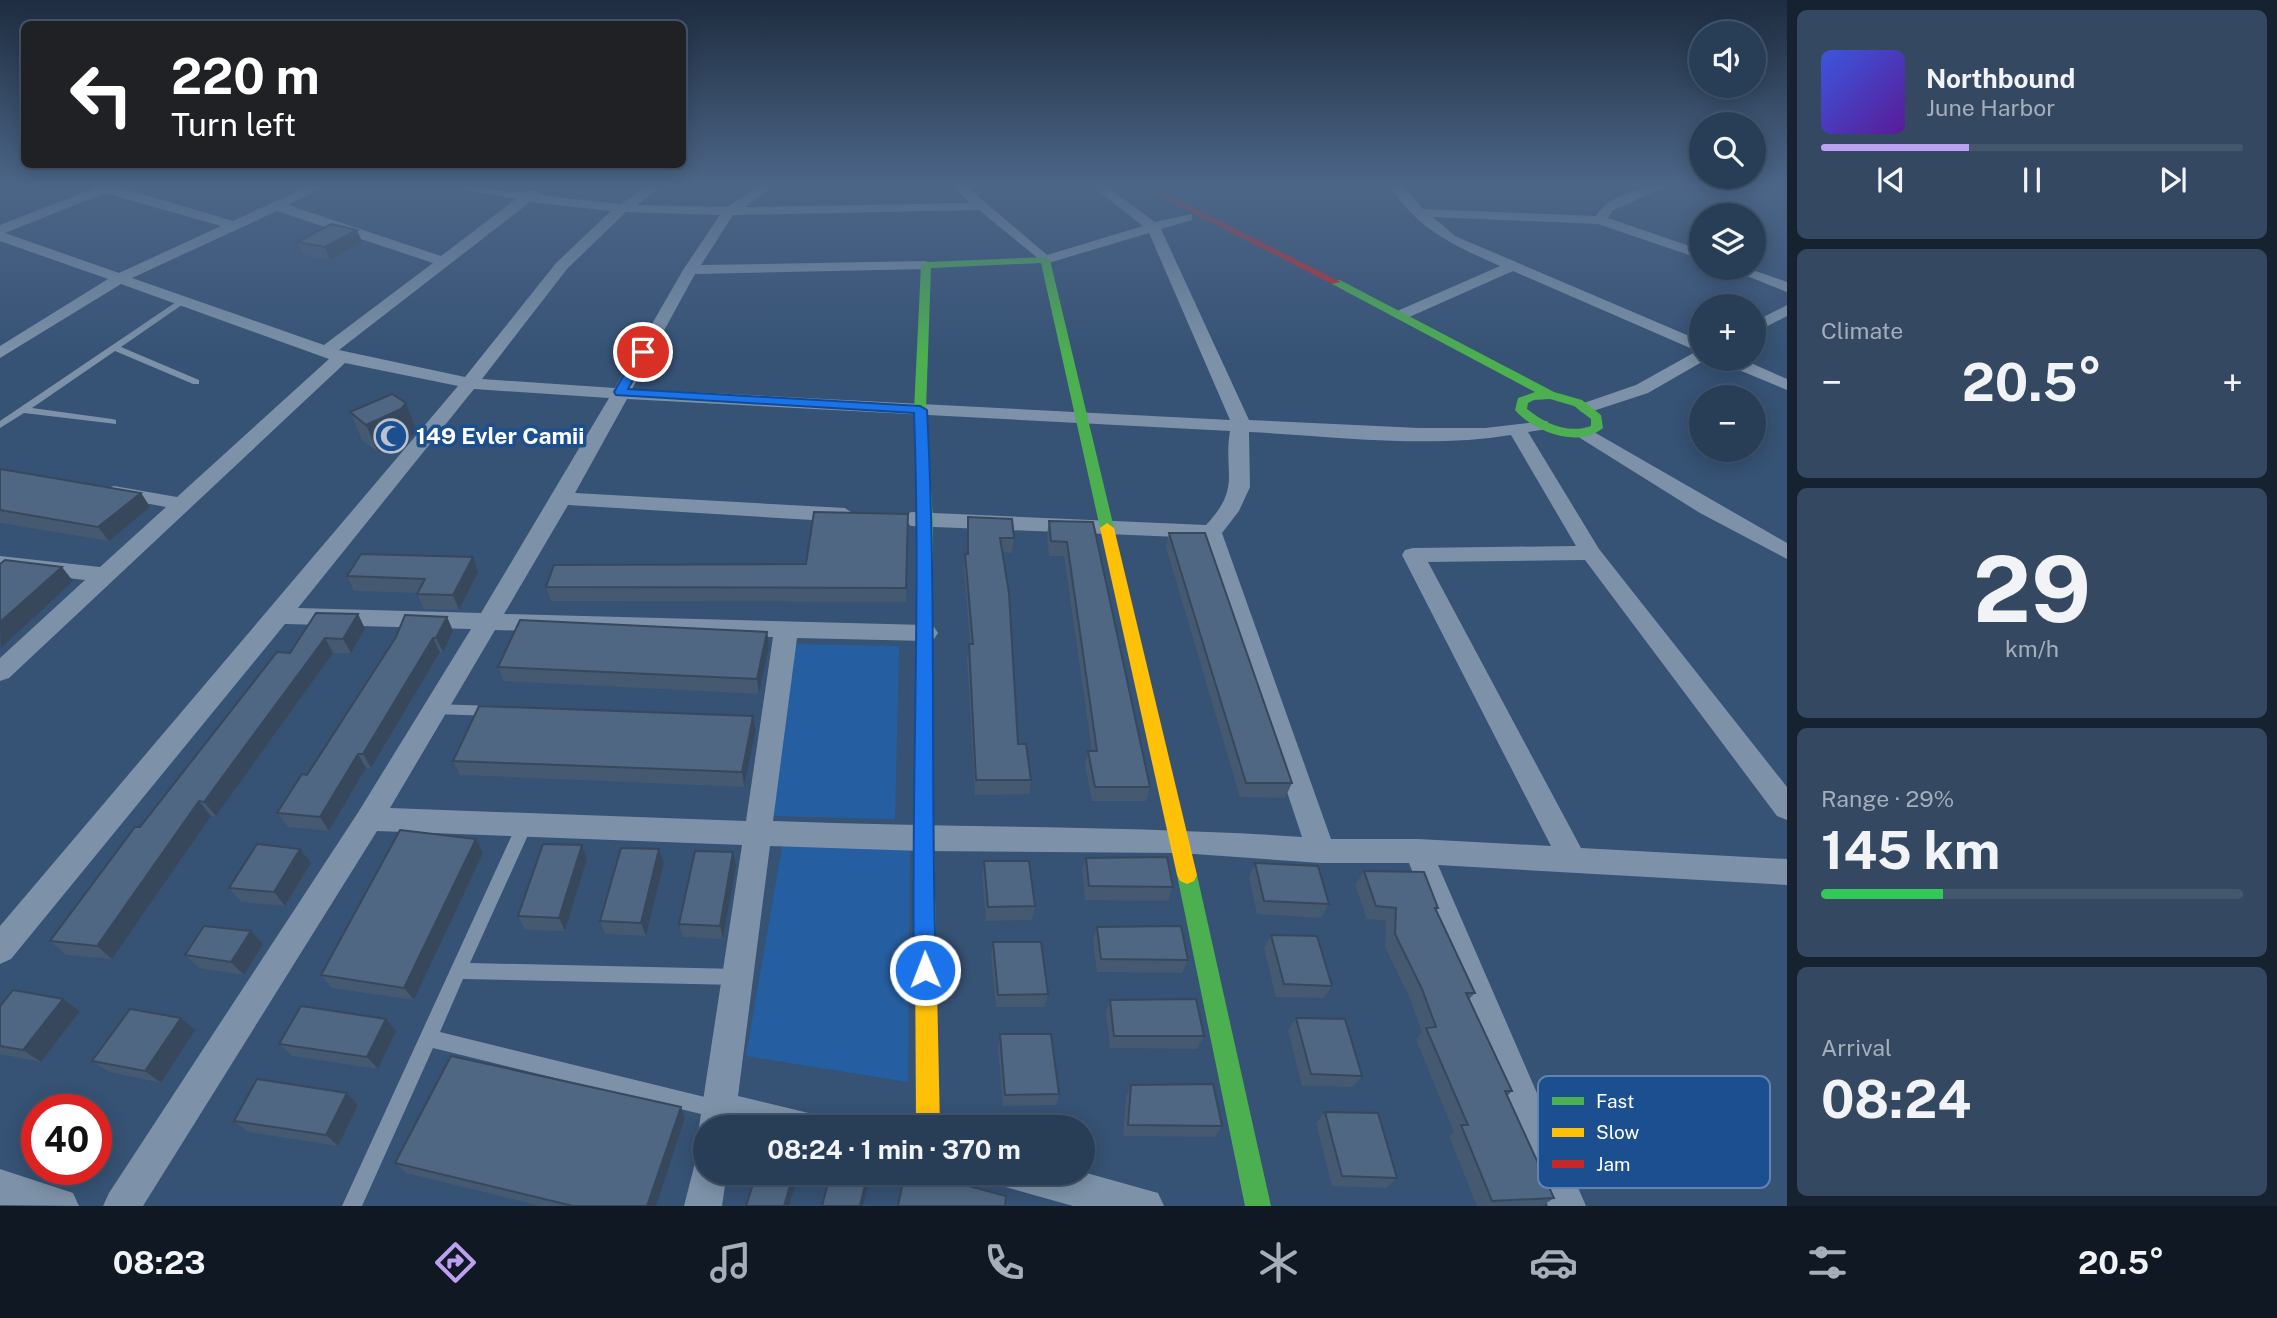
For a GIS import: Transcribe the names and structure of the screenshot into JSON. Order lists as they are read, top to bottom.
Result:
{
  "places": {
    "mosque": ["149 Evler Camii"]
  },
  "legend": ["Fast", "Slow", "Jam"],
  "page": {
    "map_buttons": ["+", "−"],
    "turn": ["220 m", "Turn left"],
    "song": ["Northbound", "June Harbor"],
    "tile": [
      "Climate",
      ["29", "km/h"],
      ["Range · 29%", "145 km"],
      ["Arrival", "08:24"]
    ],
    "heat": ["−", "20.5°", "+"],
    "limit": "40",
    "trip": "08:24 · 1 min · 370 m",
    "tabs": ["08:23", "20.5°"]
  }
}
